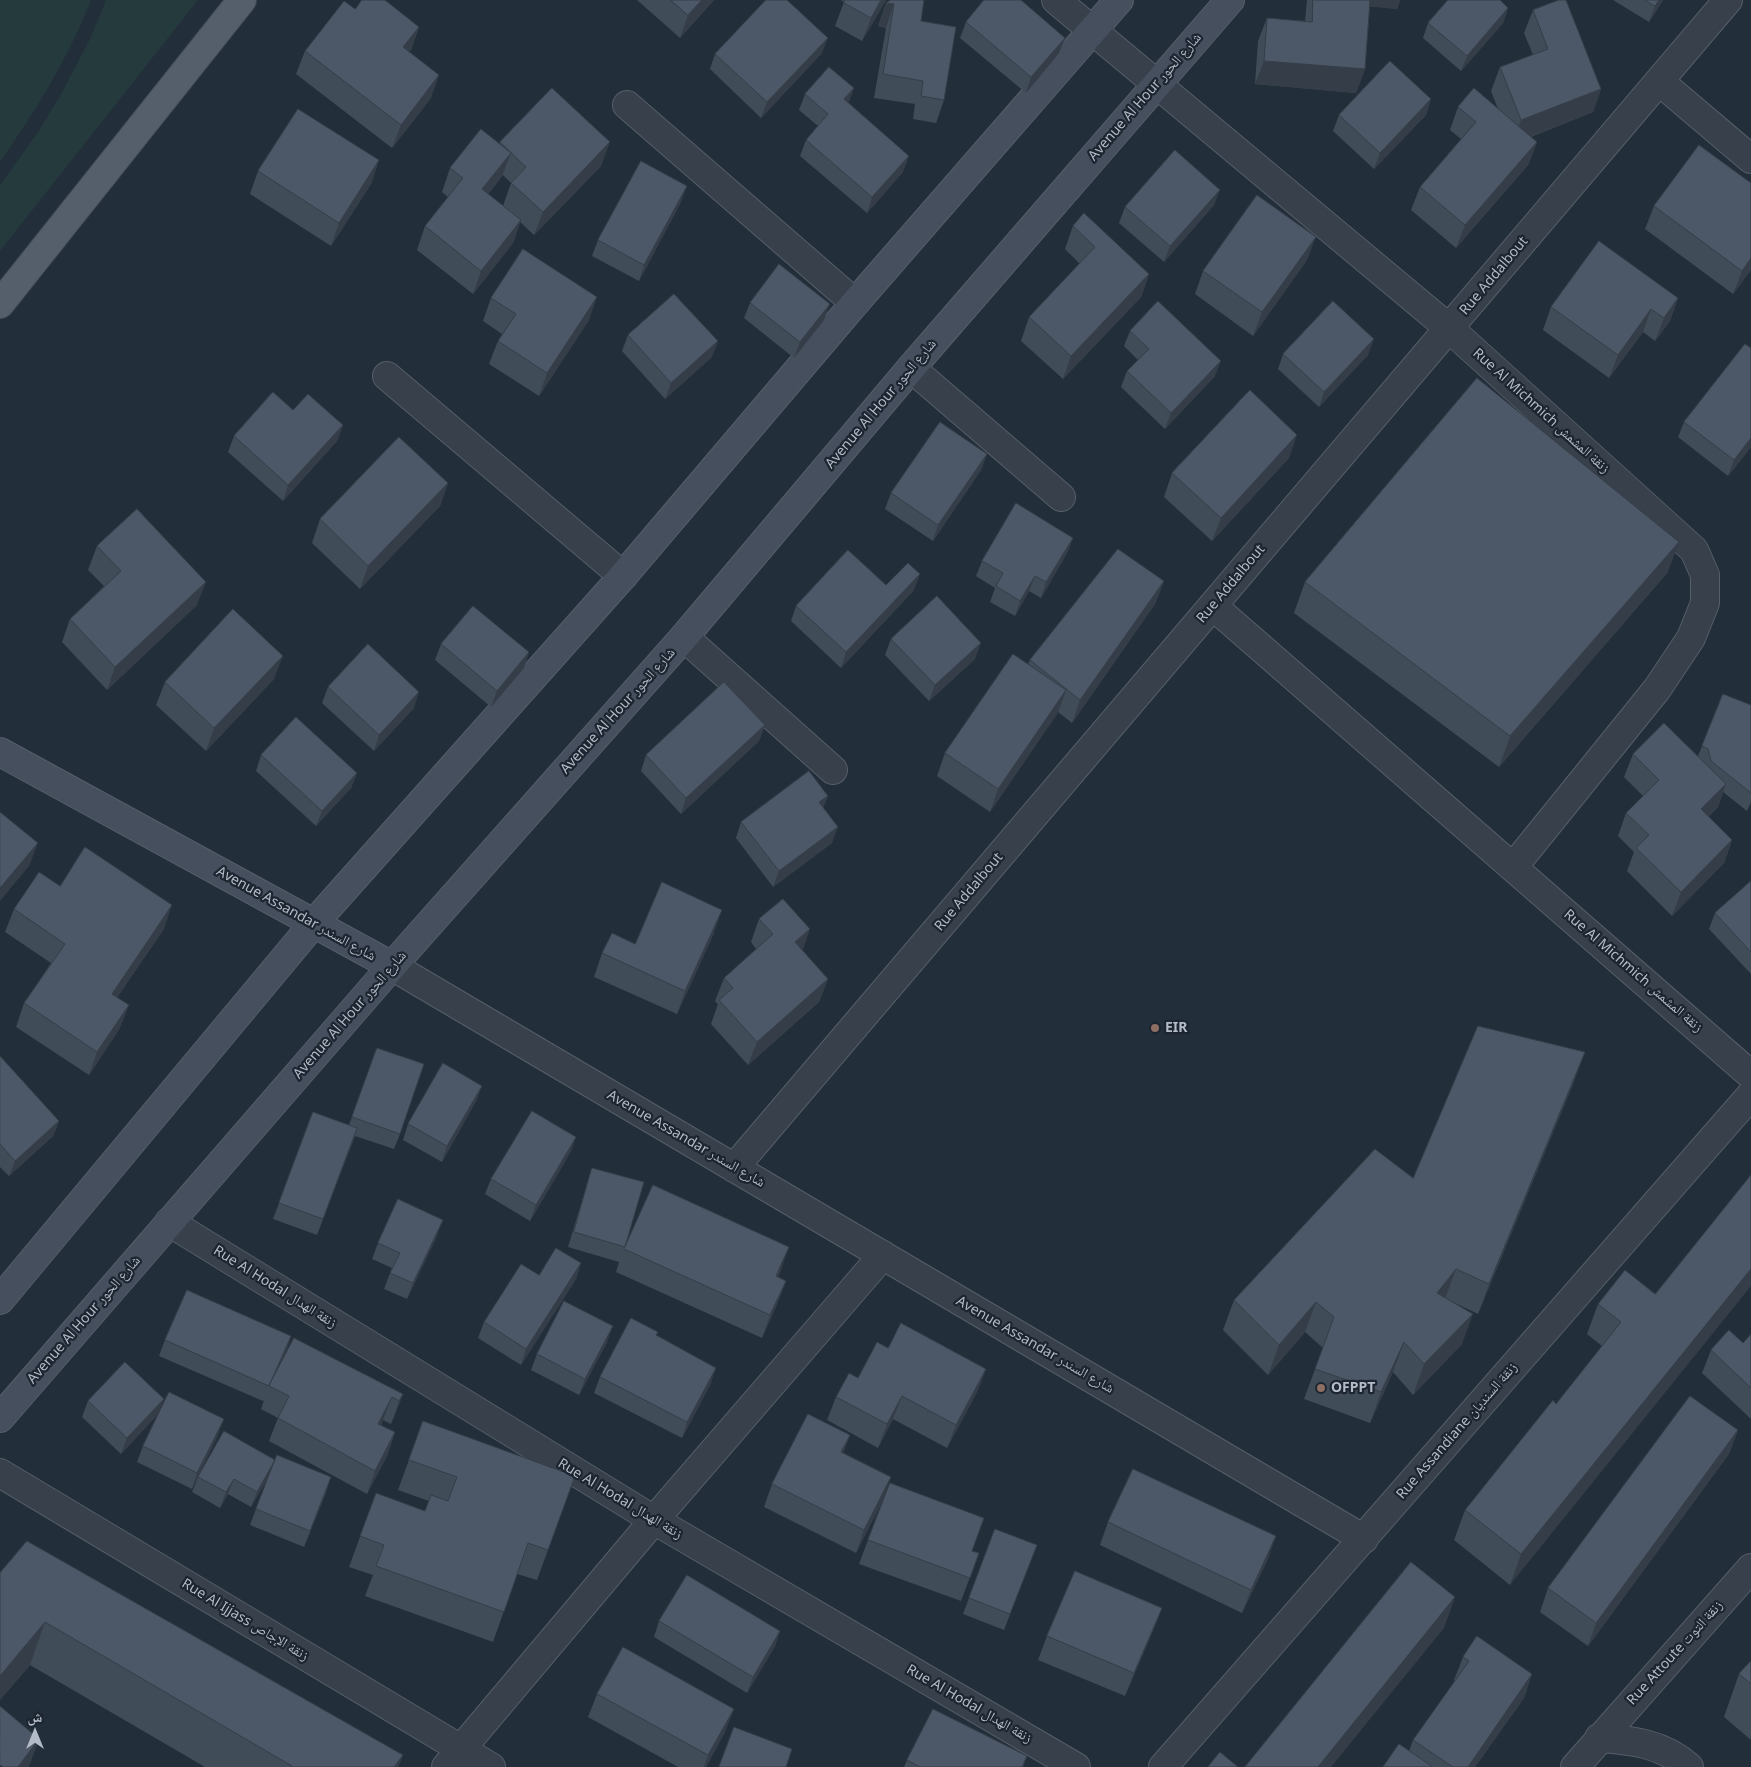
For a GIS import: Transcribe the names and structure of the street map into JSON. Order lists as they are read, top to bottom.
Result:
{
  "streets": {
    "street": [
      "Avenue Al Hour شارع الحور",
      "Rue Addalbout",
      "Rue Al Michmich زنقة المشمش",
      "Avenue Assandar شارع السندر",
      "Rue Al Hodal زنقة الهدال",
      "Rue Assandiane زنقة السنديان",
      "Rue Al Ijjass زنقة الإجاص",
      "Rue Attoute زنقة التوت"
    ]
  },
  "crossings": [
    ["Avenue Al Hour شارع الحور", "Rue Al Michmich زنقة المشمش"],
    ["Avenue Al Hour شارع الحور", "Avenue Assandar شارع السندر"],
    ["Avenue Al Hour شارع الحور", "Rue Al Hodal زنقة الهدال"],
    ["Rue Addalbout", "Rue Al Michmich زنقة المشمش"],
    ["Rue Addalbout", "Avenue Assandar شارع السندر"],
    ["Avenue Assandar شارع السندر", "Rue Assandiane زنقة السنديان"]
  ],
  "places": ["EIR", "OFPPT"],
  "north": "top"
}
